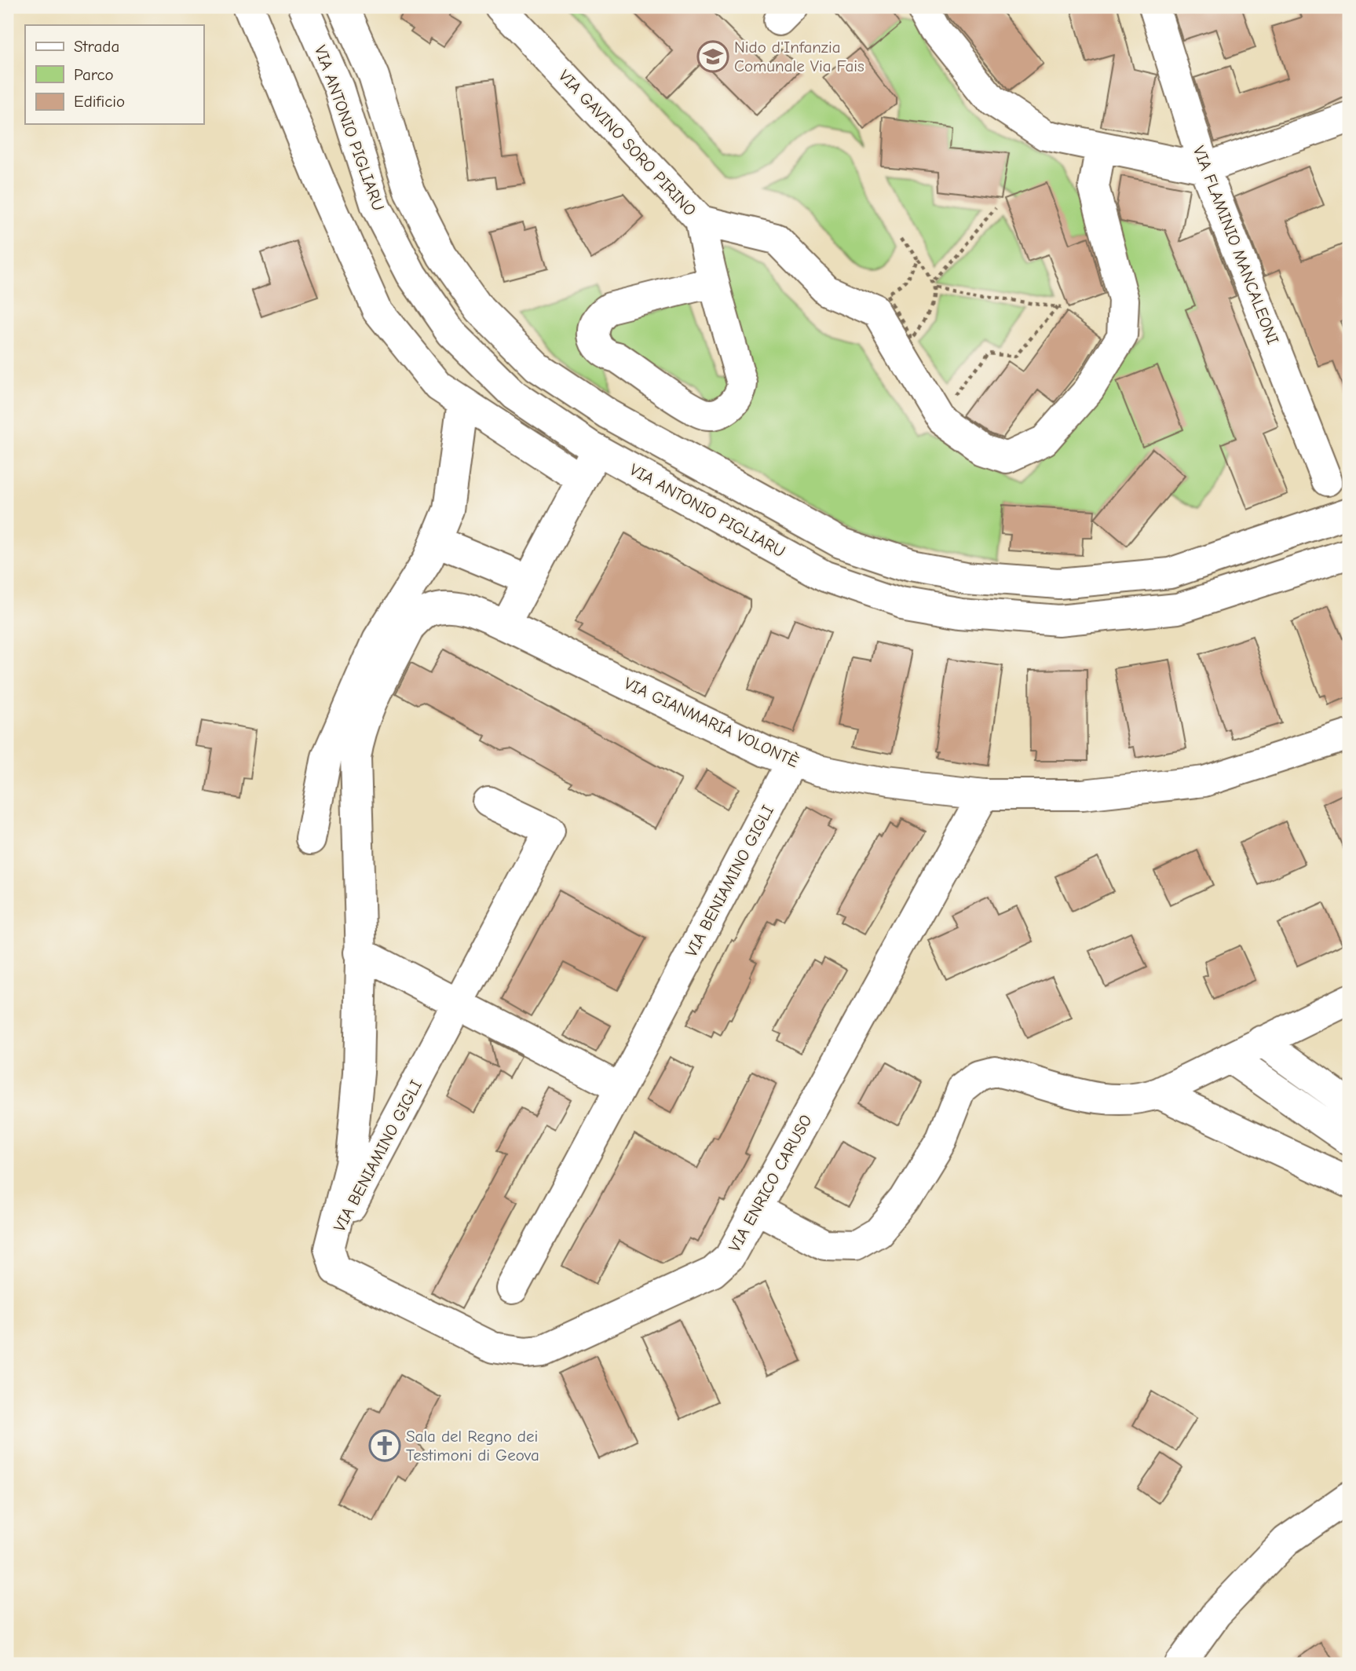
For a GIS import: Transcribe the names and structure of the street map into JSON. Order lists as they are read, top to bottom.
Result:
{
  "streets": {
    "street": [
      "VIA ANTONIO PIGLIARU",
      "VIA GAVINO SORO PIRINO",
      "VIA FLAMINIO MANCALEONI",
      "VIA GIANMARIA VOLONTÈ",
      "VIA BENIAMINO GIGLI",
      "VIA ENRICO CARUSO"
    ]
  },
  "crossings": [
    ["VIA GIANMARIA VOLONTÈ", "VIA BENIAMINO GIGLI"],
    ["VIA GIANMARIA VOLONTÈ", "VIA ENRICO CARUSO"],
    ["VIA BENIAMINO GIGLI", "VIA ENRICO CARUSO"]
  ],
  "places": {
    "school or university": ["Nido d'Infanzia Comunale Via Fais"],
    "church": ["Sala del Regno dei Testimoni di Geova"]
  },
  "legend": ["Strada", "Parco", "Edificio"]
}
